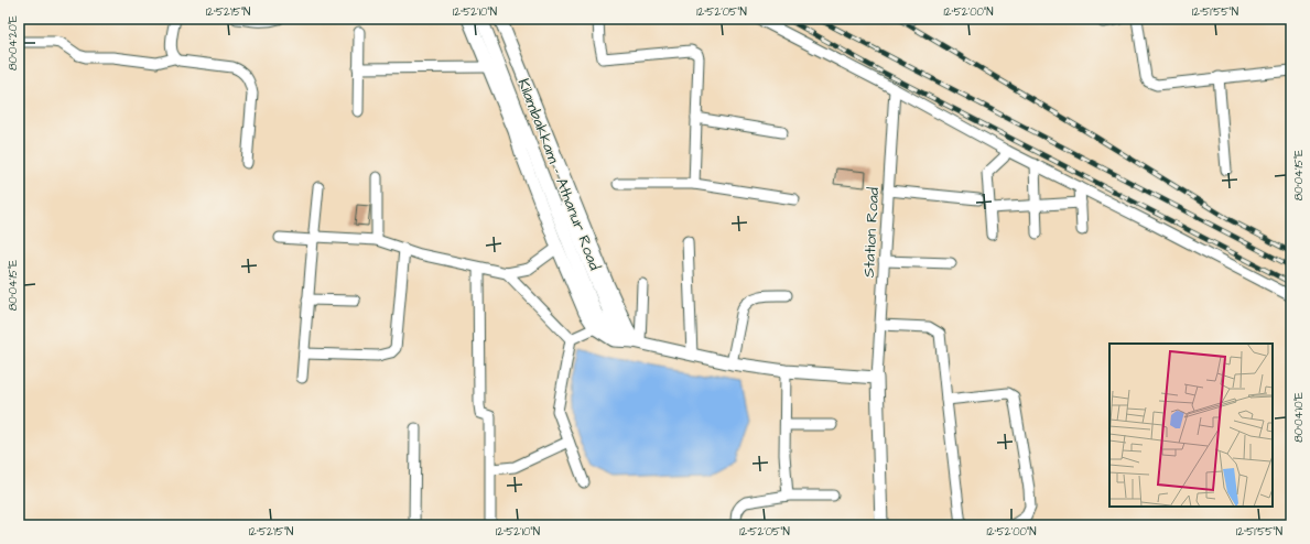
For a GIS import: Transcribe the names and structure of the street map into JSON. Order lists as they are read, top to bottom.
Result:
{
  "streets": {
    "street": ["Kilambakkam - Athanur Road", "Station Road"]
  },
  "crossings": [
    ["Kilambakkam - Athanur Road", "Station Road"]
  ],
  "coordinates": [
    "12°52'15\"N",
    "12°52'10\"N",
    "12°52'05\"N",
    "12°52'00\"N",
    "12°51'55\"N",
    "80°04'20\"E",
    "80°04'15\"E",
    "80°04'10\"E"
  ]
}
